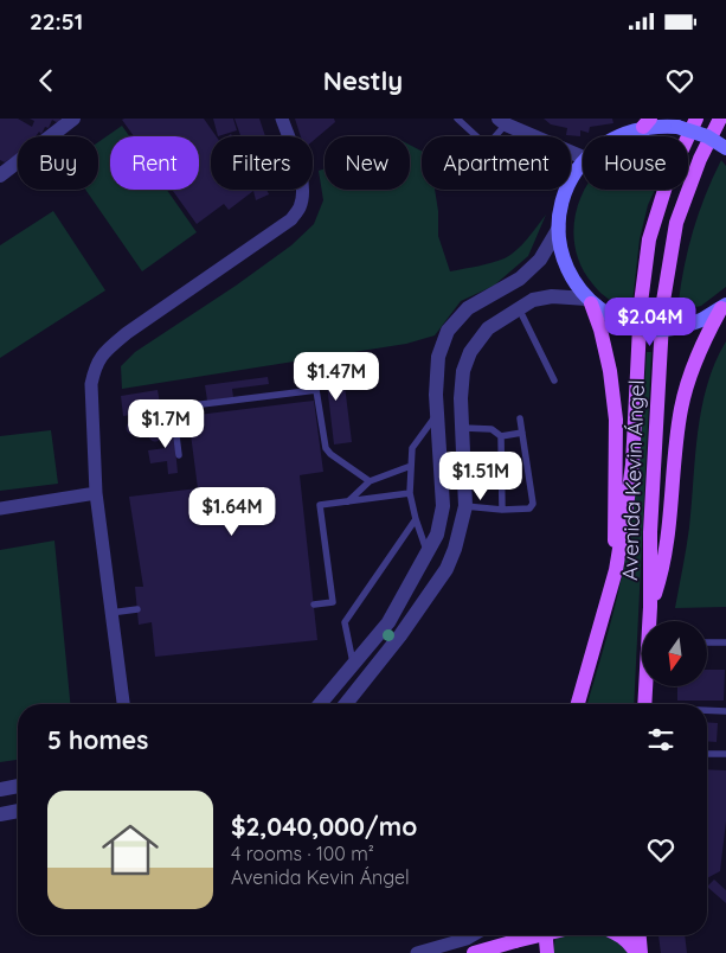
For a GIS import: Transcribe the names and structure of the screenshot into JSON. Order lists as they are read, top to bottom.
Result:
{
  "streets": {
    "main road": ["Avenida Kevin Ángel"]
  },
  "north": "bottom",
  "page": {
    "status": "22:51",
    "header": "Nestly",
    "chip": [
      "Buy",
      "Rent",
      "Filters",
      "New",
      "Apartment",
      "House"
    ],
    "price": [
      "$2.04M",
      "$1.47M",
      "$1.7M",
      "$1.51M",
      "$1.64M"
    ],
    "heading": "5 homes",
    "list": [
      {
        "name": "$2,040,000/mo",
        "note": "4 rooms · 100 m² · Avenida Kevin Ángel"
      }
    ]
  }
}
